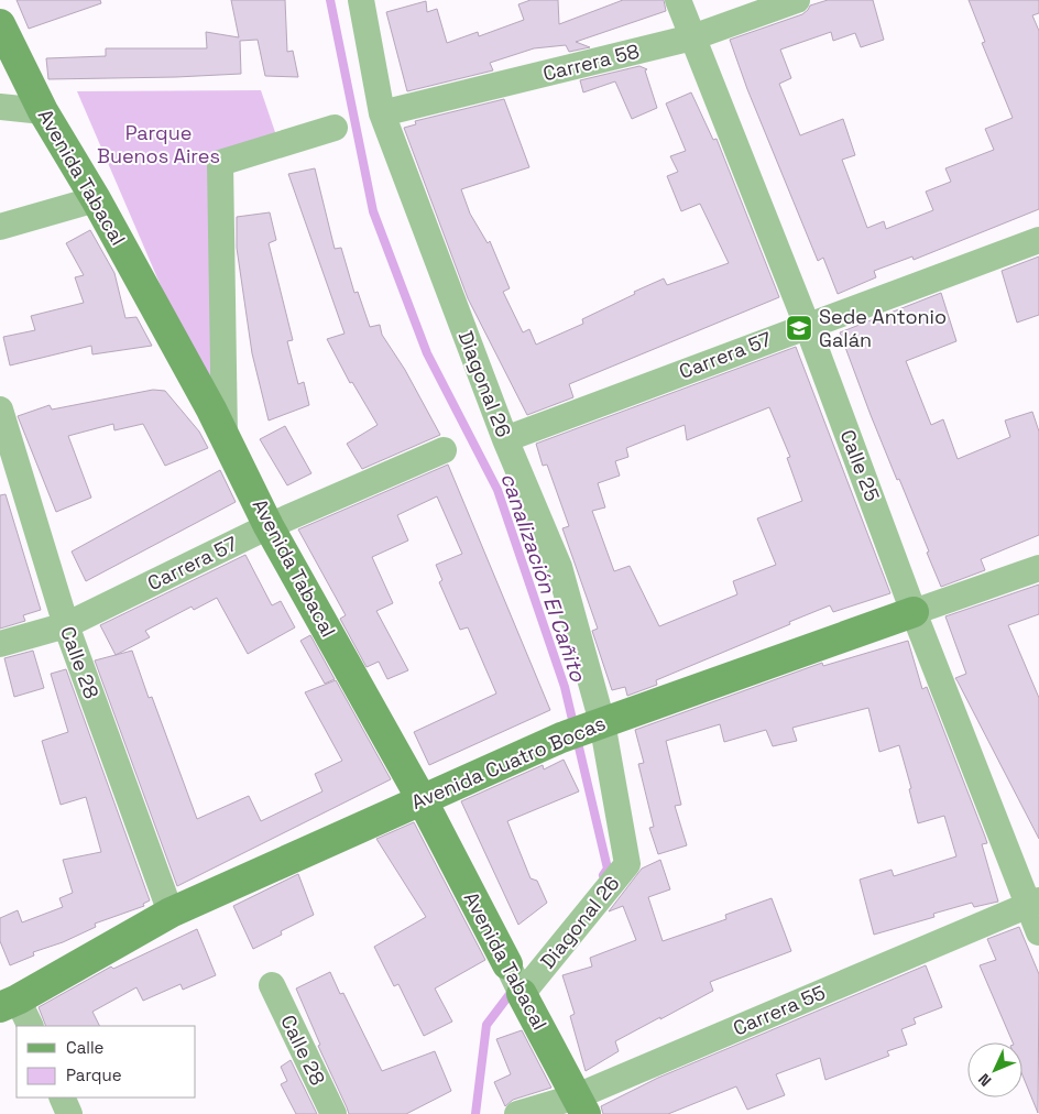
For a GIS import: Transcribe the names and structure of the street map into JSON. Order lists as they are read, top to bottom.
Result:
{
  "streets": {
    "street": [
      "Carrera 58",
      "Avenida Tabacal",
      "Carrera 57",
      "Diagonal 26",
      "Calle 25",
      "Calle 28",
      "Avenida Cuatro Bocas",
      "Carrera 55"
    ]
  },
  "crossings": [
    ["Carrera 58", "Diagonal 26"],
    ["Carrera 58", "Calle 25"],
    ["Avenida Tabacal", "Carrera 57"],
    ["Avenida Tabacal", "Diagonal 26"],
    ["Avenida Tabacal", "Avenida Cuatro Bocas"],
    ["Avenida Tabacal", "Carrera 55"],
    ["Carrera 57", "Diagonal 26"],
    ["Carrera 57", "Calle 25"],
    ["Carrera 57", "Calle 28"],
    ["Diagonal 26", "Avenida Cuatro Bocas"],
    ["Calle 25", "Avenida Cuatro Bocas"],
    ["Calle 25", "Carrera 55"],
    ["Calle 28", "Avenida Cuatro Bocas"]
  ],
  "water": ["canalización El Cañito"],
  "parks": ["Parque Buenos Aires"],
  "places": {
    "school or university": ["Sede Antonio Galán"]
  },
  "legend": ["Calle", "Parque"],
  "north": "bottom left"
}
